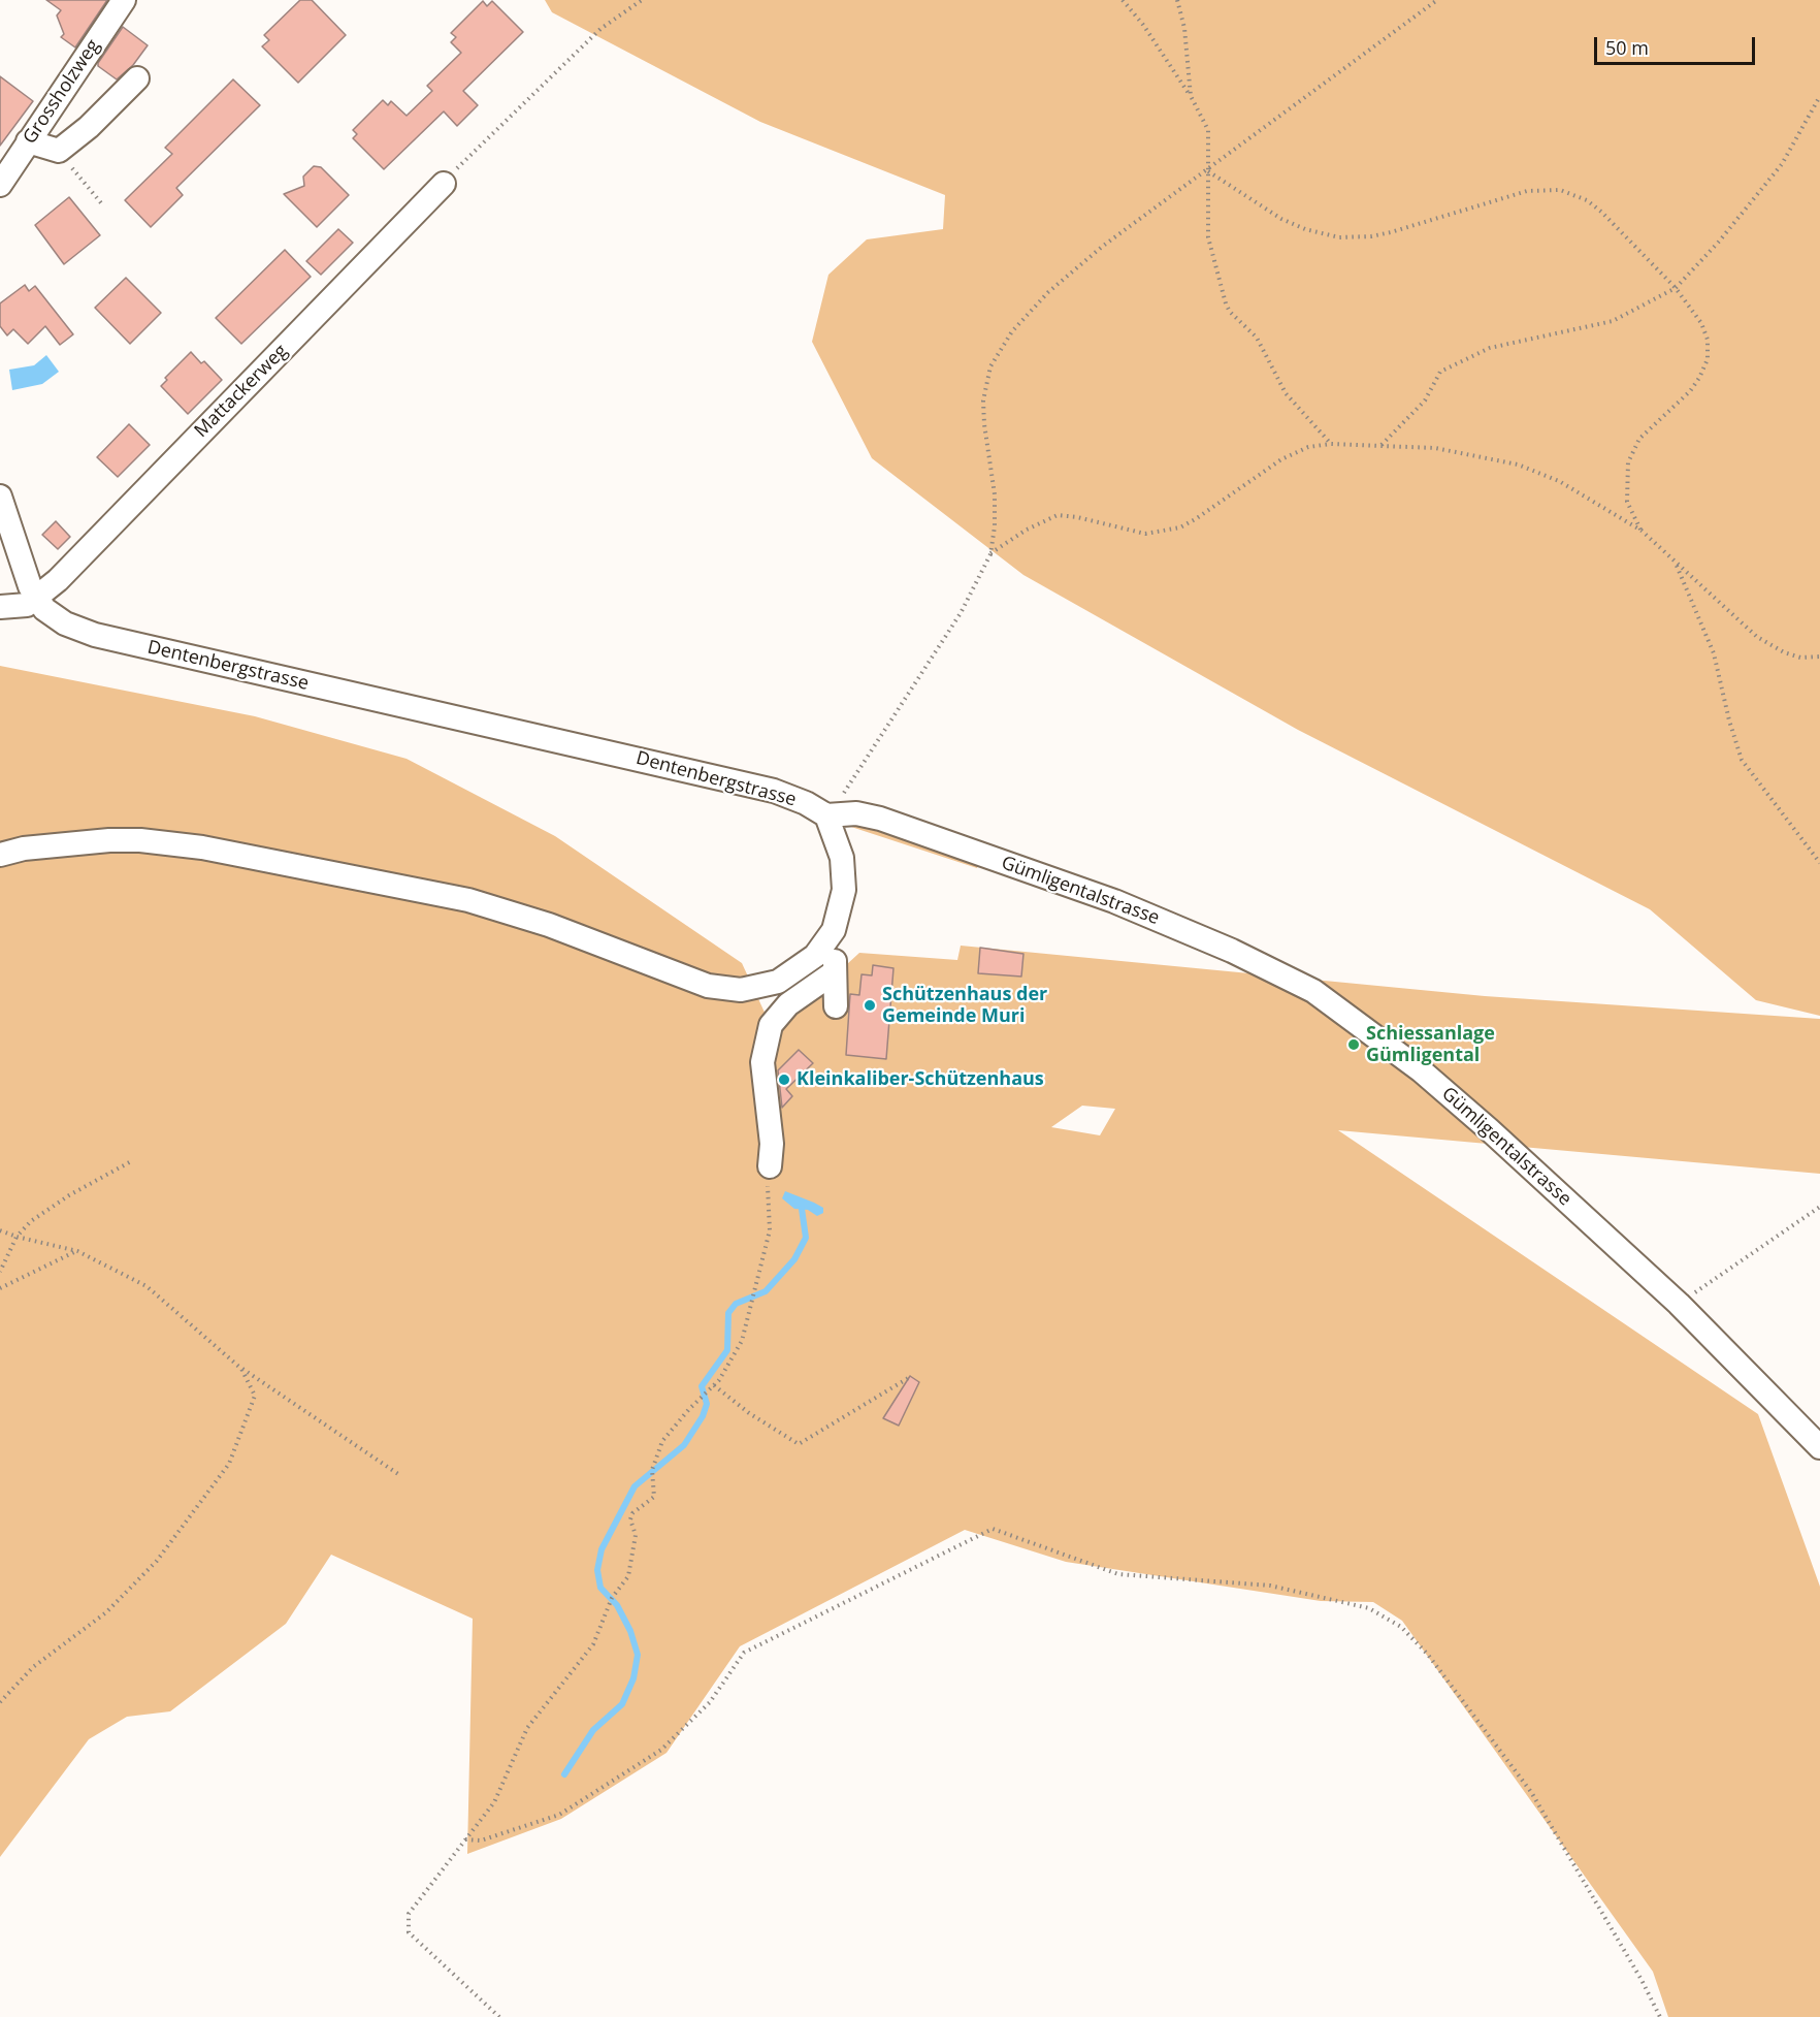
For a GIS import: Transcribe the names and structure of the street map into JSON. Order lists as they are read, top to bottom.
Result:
{
  "streets": {
    "street": [
      "Grossholzweg",
      "Mattackerweg",
      "Dentenbergstrasse",
      "Gümligentalstrasse"
    ]
  },
  "crossings": [
    ["Mattackerweg", "Dentenbergstrasse"],
    ["Dentenbergstrasse", "Gümligentalstrasse"]
  ],
  "places": ["Schützenhaus der Gemeinde Muri", "Schiessanlage Gümligental", "Kleinkaliber-Schützenhaus"],
  "scale_bar": "50 m"
}
